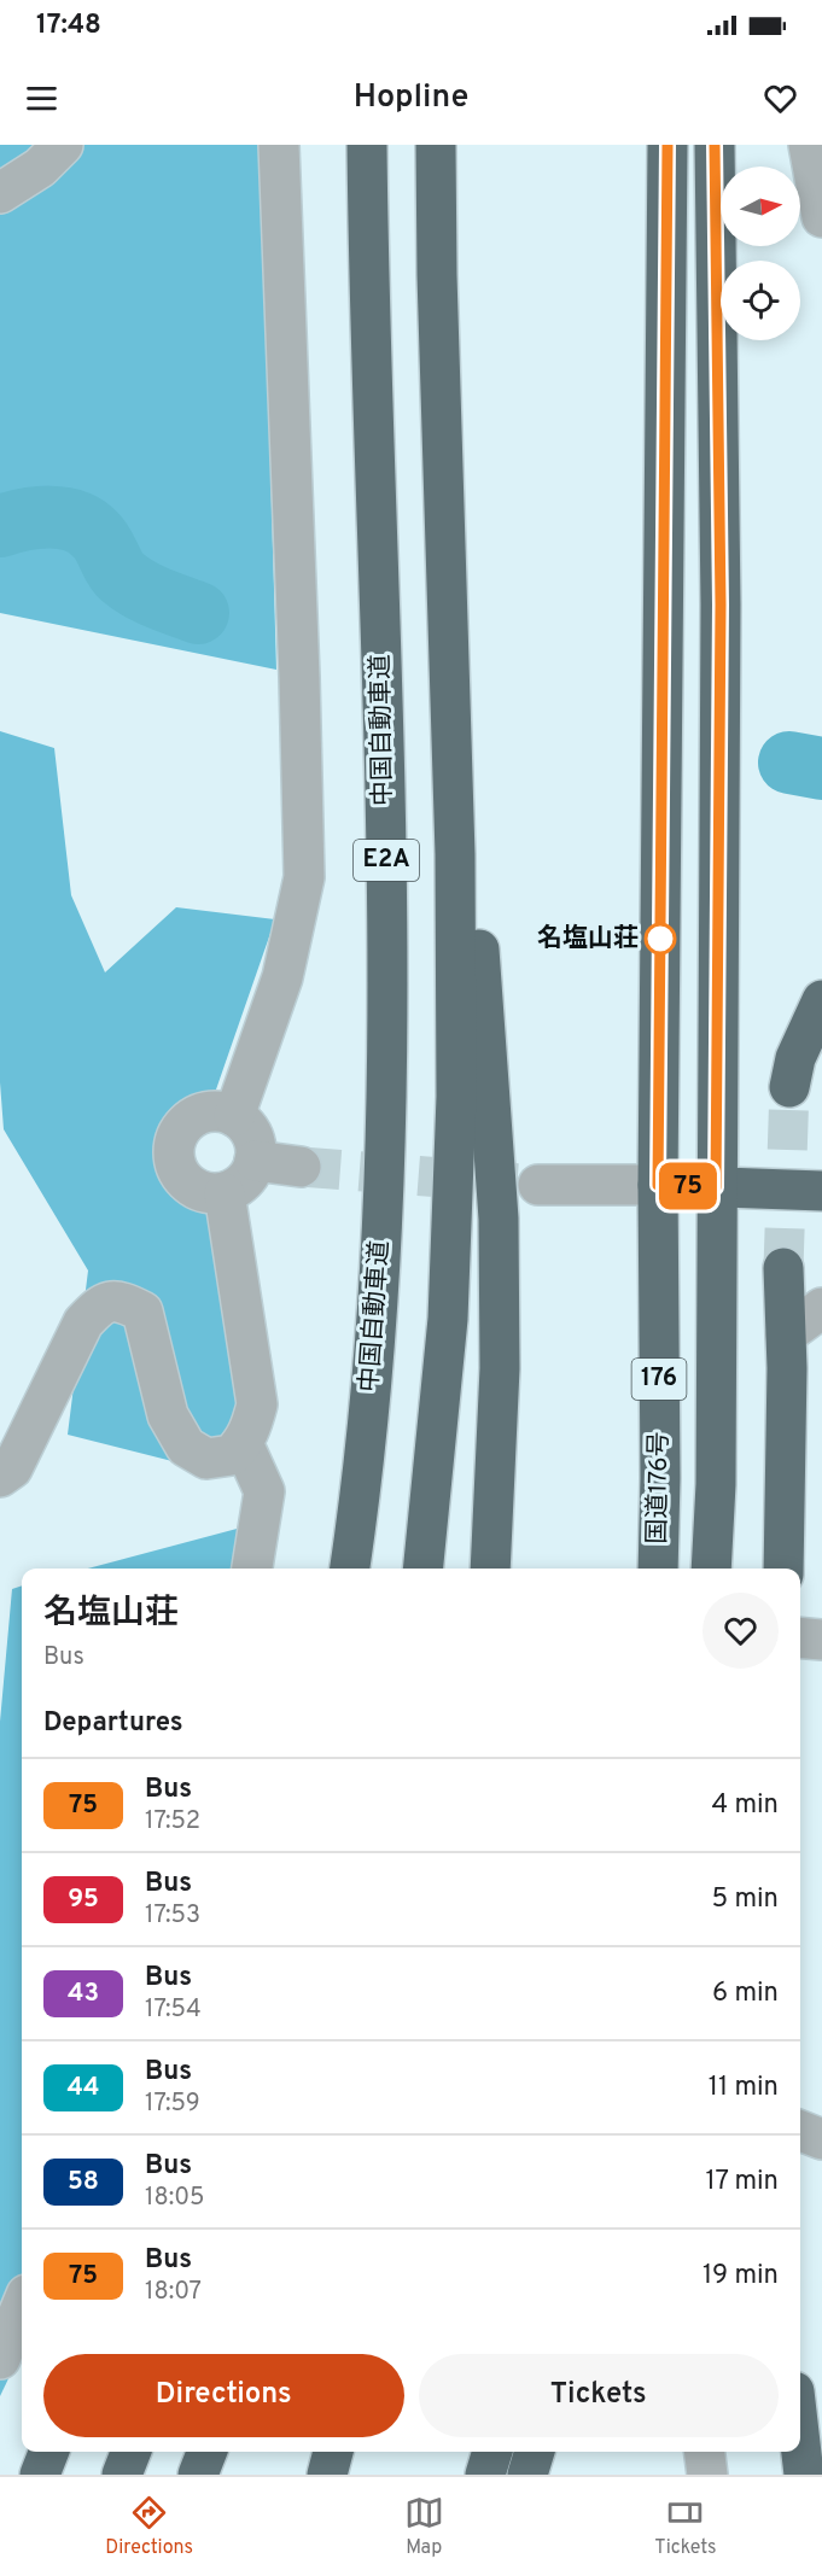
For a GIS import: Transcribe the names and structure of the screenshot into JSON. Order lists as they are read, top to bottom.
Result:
{
  "streets": {
    "highway": [
      "中国自動車道",
      "E2A",
      "176",
      "国道176号"
    ]
  },
  "places": ["名塩山荘"],
  "lines": ["bus line 75"],
  "north": "right",
  "page": {
    "status": "17:48",
    "header": "Hopline",
    "on_map": "75",
    "heading": [
      ["名塩山荘", "Bus"],
      "Departures"
    ],
    "list": [
      {
        "mark": "75",
        "name": "Bus",
        "note": "17:52",
        "value": "4 min"
      },
      {
        "mark": "95",
        "name": "Bus",
        "note": "17:53",
        "value": "5 min"
      },
      {
        "mark": "43",
        "name": "Bus",
        "note": "17:54",
        "value": "6 min"
      },
      {
        "mark": "44",
        "name": "Bus",
        "note": "17:59",
        "value": "11 min"
      },
      {
        "mark": "58",
        "name": "Bus",
        "note": "18:05",
        "value": "17 min"
      },
      {
        "mark": "75",
        "name": "Bus",
        "note": "18:07",
        "value": "19 min"
      }
    ],
    "buttons": ["Directions", "Tickets"],
    "tabs": ["Directions", "Map", "Tickets"]
  }
}
